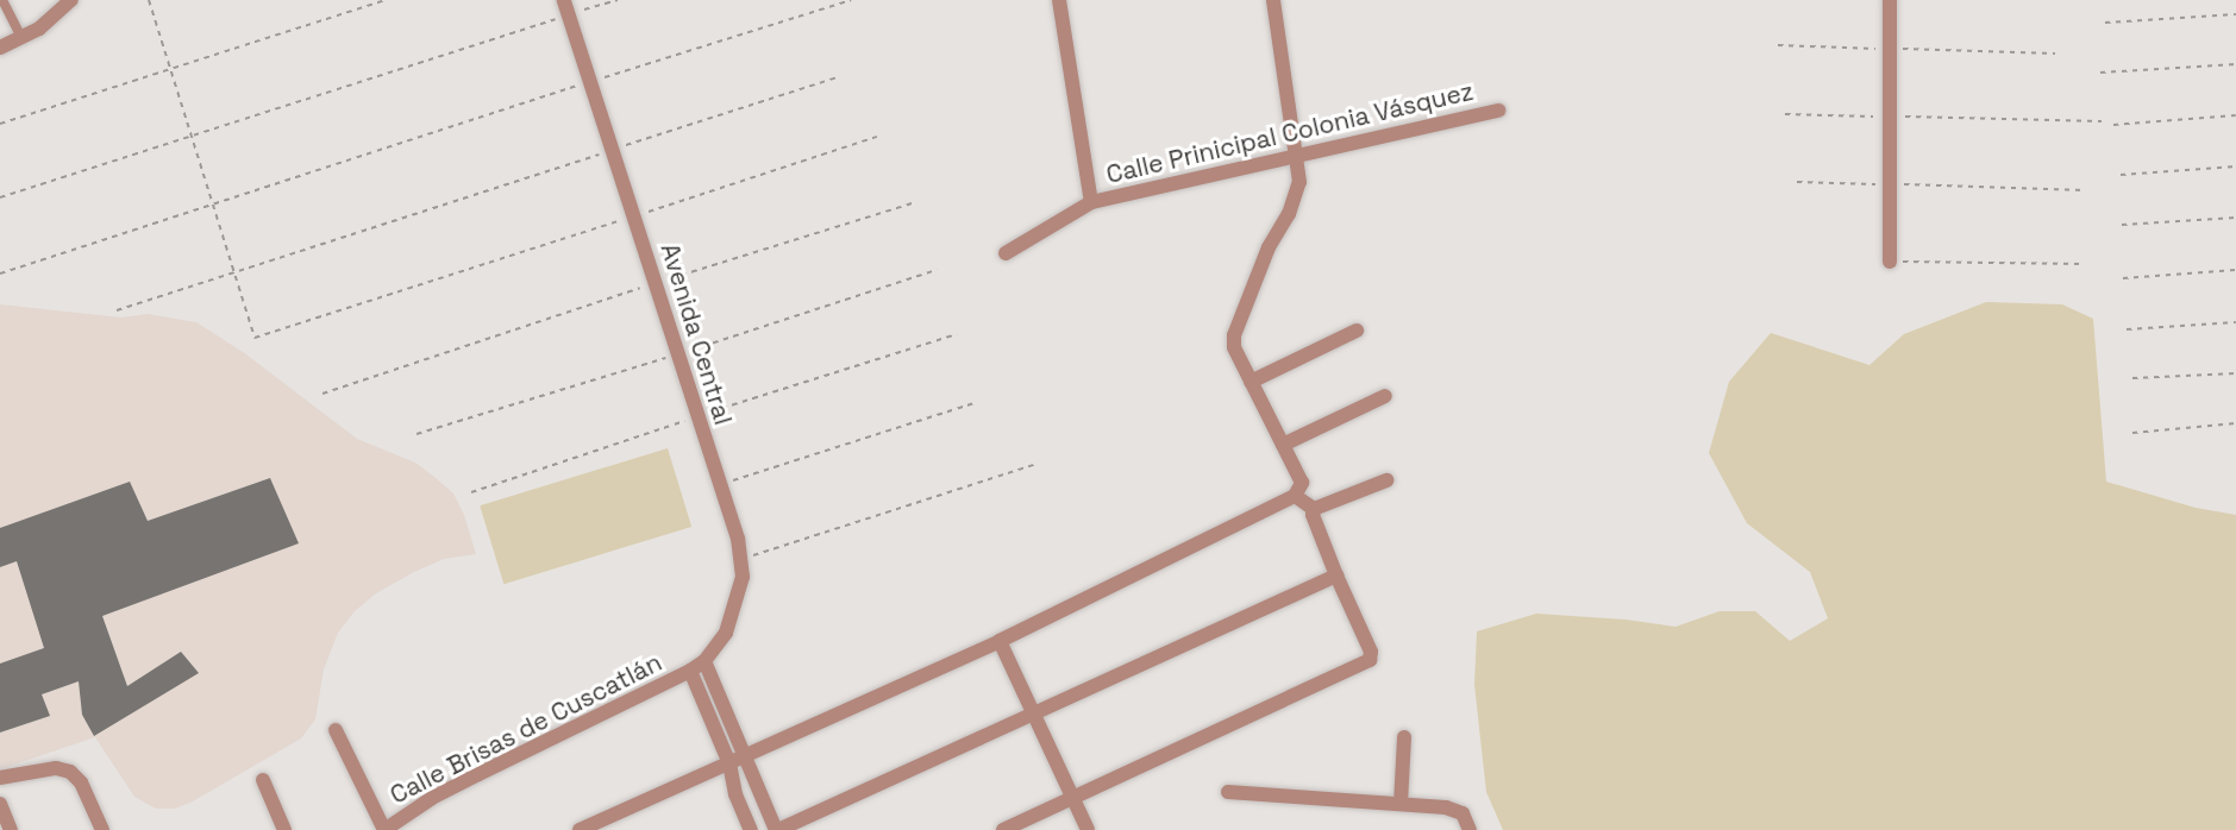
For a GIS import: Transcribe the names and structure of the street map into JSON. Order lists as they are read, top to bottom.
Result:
{
  "streets": {
    "street": ["Calle Prinicipal Colonia Vásquez", "Avenida Central", "Calle Brisas de Cuscatlán"]
  },
  "crossings": [
    ["Avenida Central", "Calle Brisas de Cuscatlán"]
  ]
}
